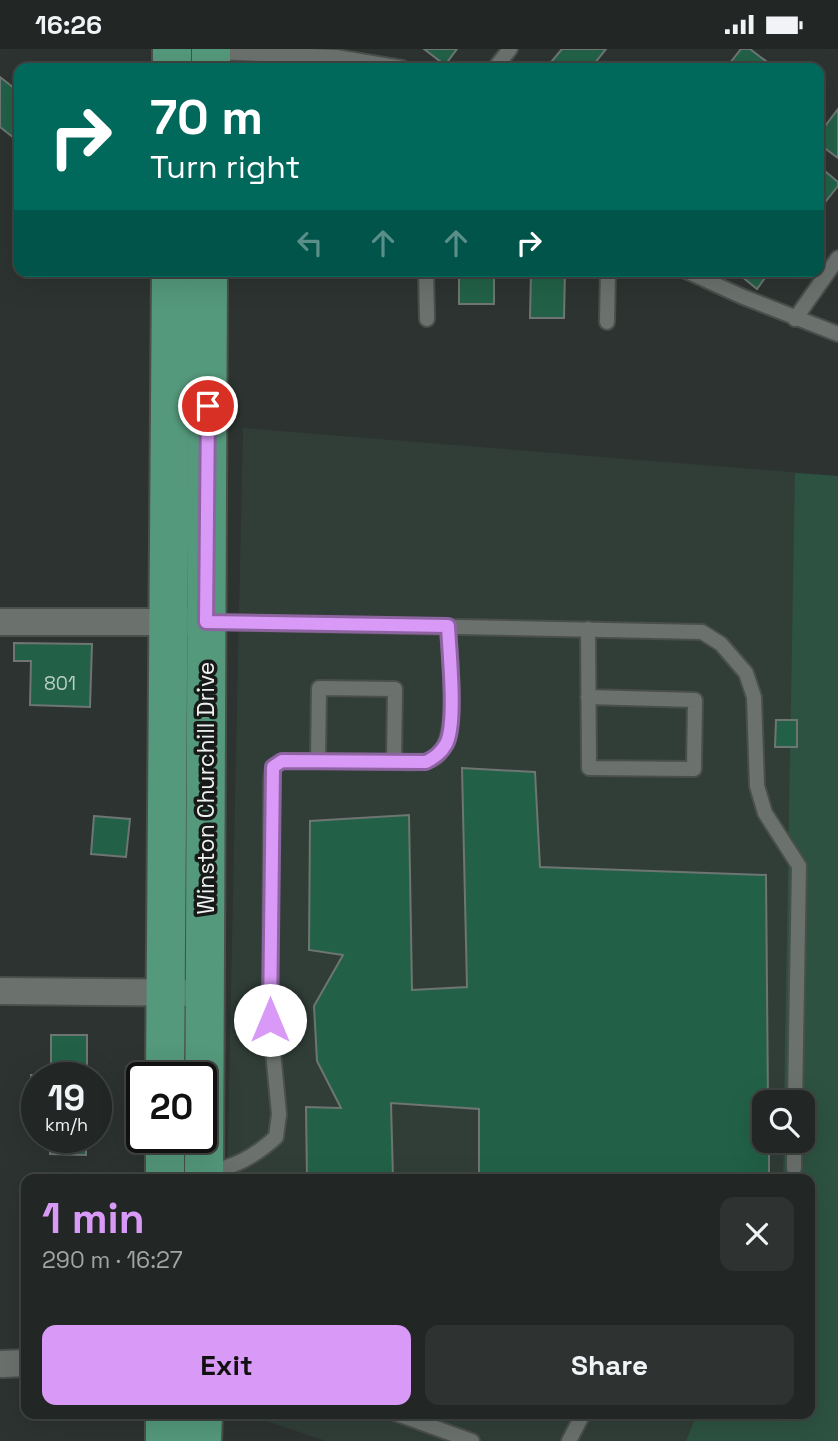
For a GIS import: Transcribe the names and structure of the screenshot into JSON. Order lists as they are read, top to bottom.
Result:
{
  "streets": {
    "highway": ["Winston Churchill Drive"]
  },
  "house_numbers": ["801"],
  "page": {
    "status": "16:26",
    "turn": ["70 m", "Turn right"],
    "speed": "19 km/h",
    "limit": "20",
    "heading": ["1 min", "290 m · 16:27"],
    "buttons": ["Exit", "Share"]
  }
}
